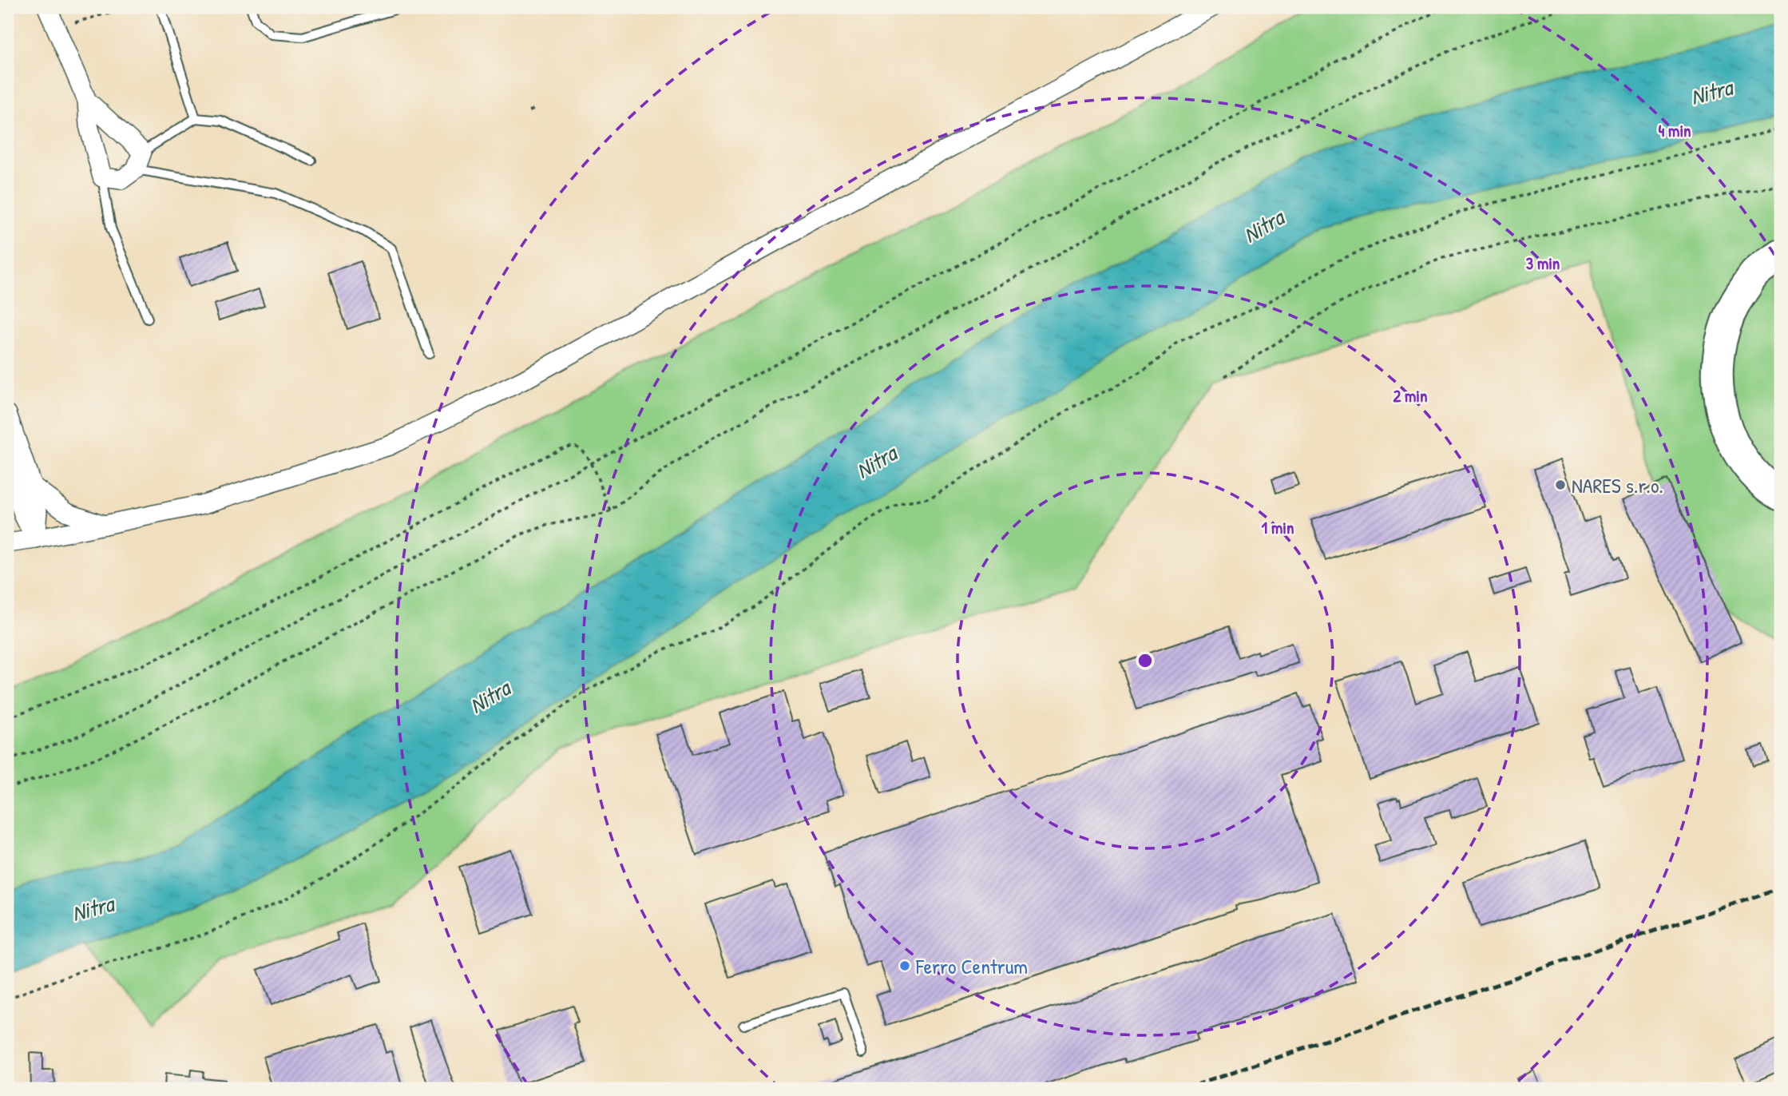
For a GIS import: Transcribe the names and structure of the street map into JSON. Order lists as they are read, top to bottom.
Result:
{
  "water": ["Nitra"],
  "places": ["NARES s.r.o.", "Ferro Centrum"],
  "rings": [
    "4 min",
    "3 min",
    "2 min",
    "1 min"
  ]
}
